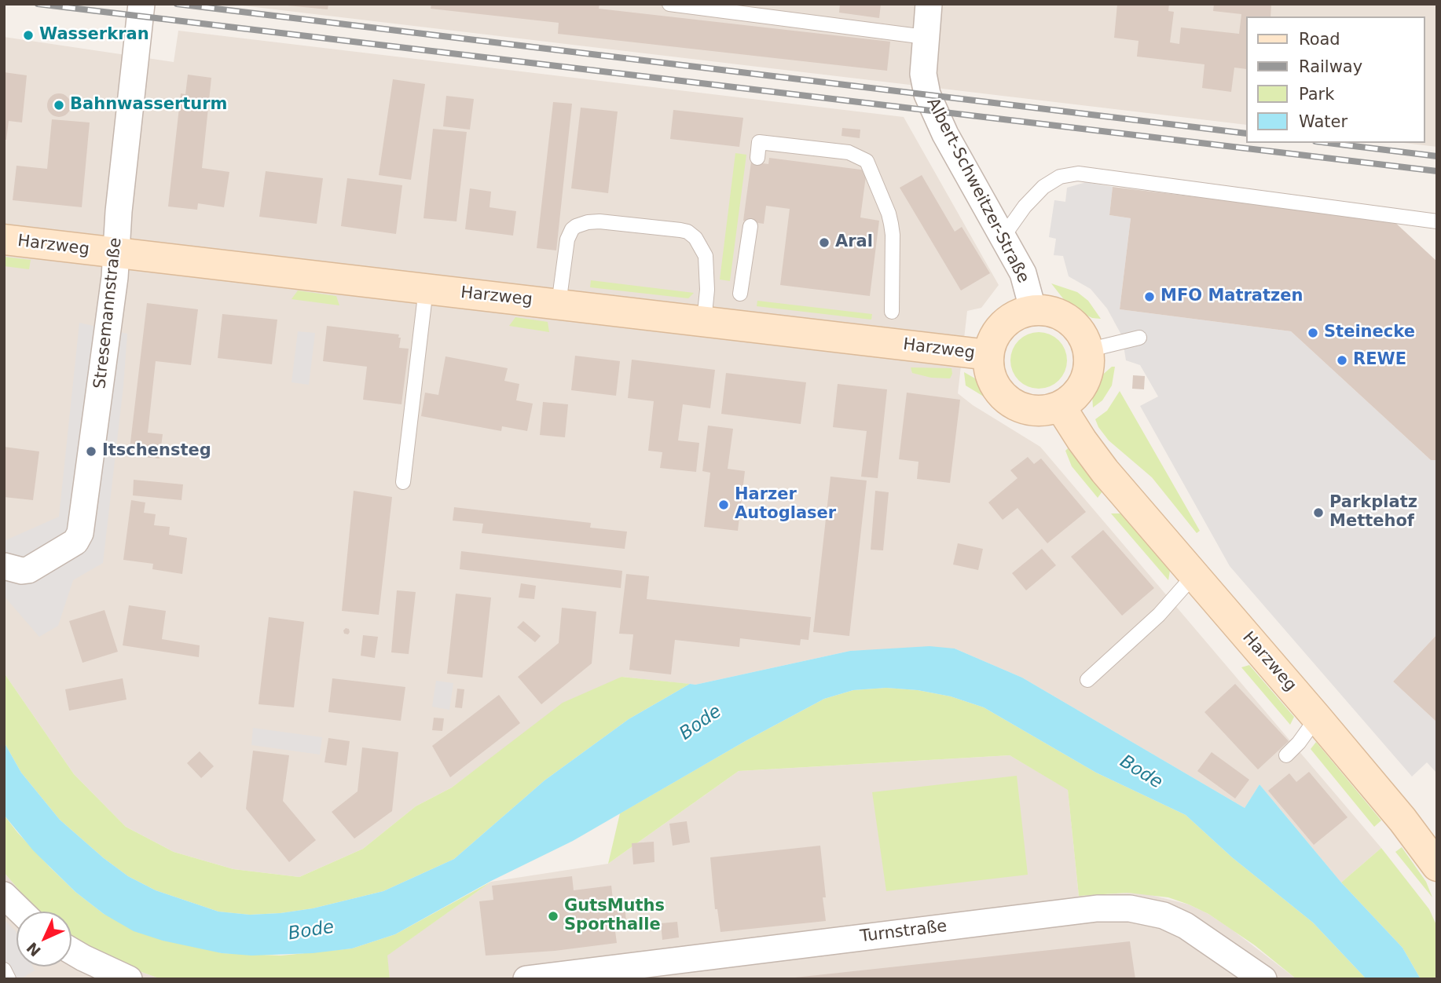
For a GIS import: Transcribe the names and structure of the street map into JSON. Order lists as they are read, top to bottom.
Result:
{
  "streets": {
    "main road": ["Harzweg"],
    "street": ["Albert-Schweitzer-Straße", "Stresemannstraße", "Turnstraße"]
  },
  "crossings": [
    ["Albert-Schweitzer-Straße", "Harzweg"],
    ["Harzweg", "Stresemannstraße"]
  ],
  "water": ["Bode"],
  "places": [
    "Wasserkran",
    "Bahnwasserturm",
    "Aral",
    "MFO Matratzen",
    "Steinecke",
    "REWE",
    "Itschensteg",
    "Harzer Autoglaser",
    "Parkplatz Mettehof",
    "GutsMuths Sporthalle"
  ],
  "legend": [
    "Road",
    "Railway",
    "Park",
    "Water"
  ],
  "north": "bottom left"
}
